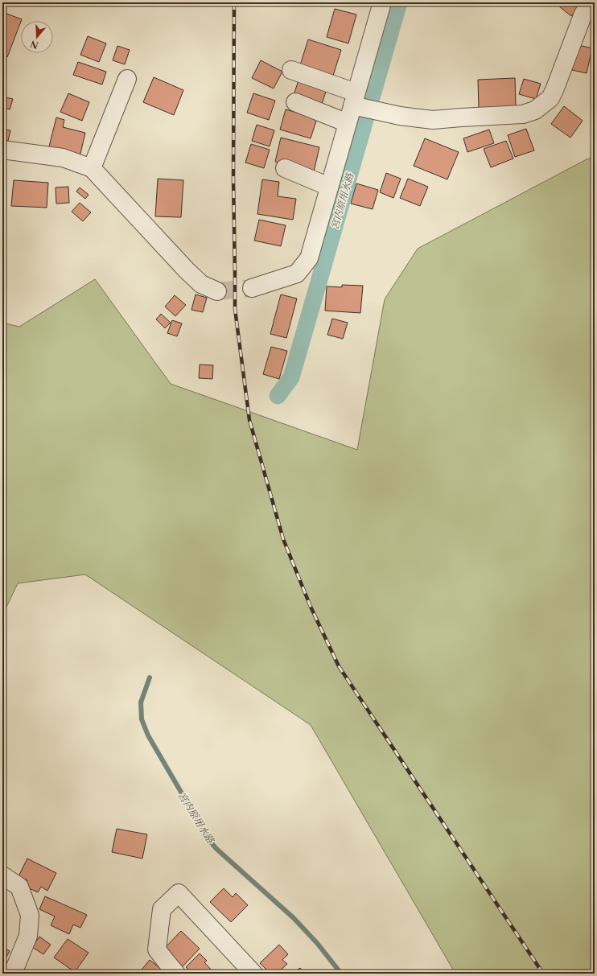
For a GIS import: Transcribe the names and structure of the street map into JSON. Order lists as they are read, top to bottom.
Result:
{
  "water": ["宮内原用水路"],
  "north": "bottom"
}
